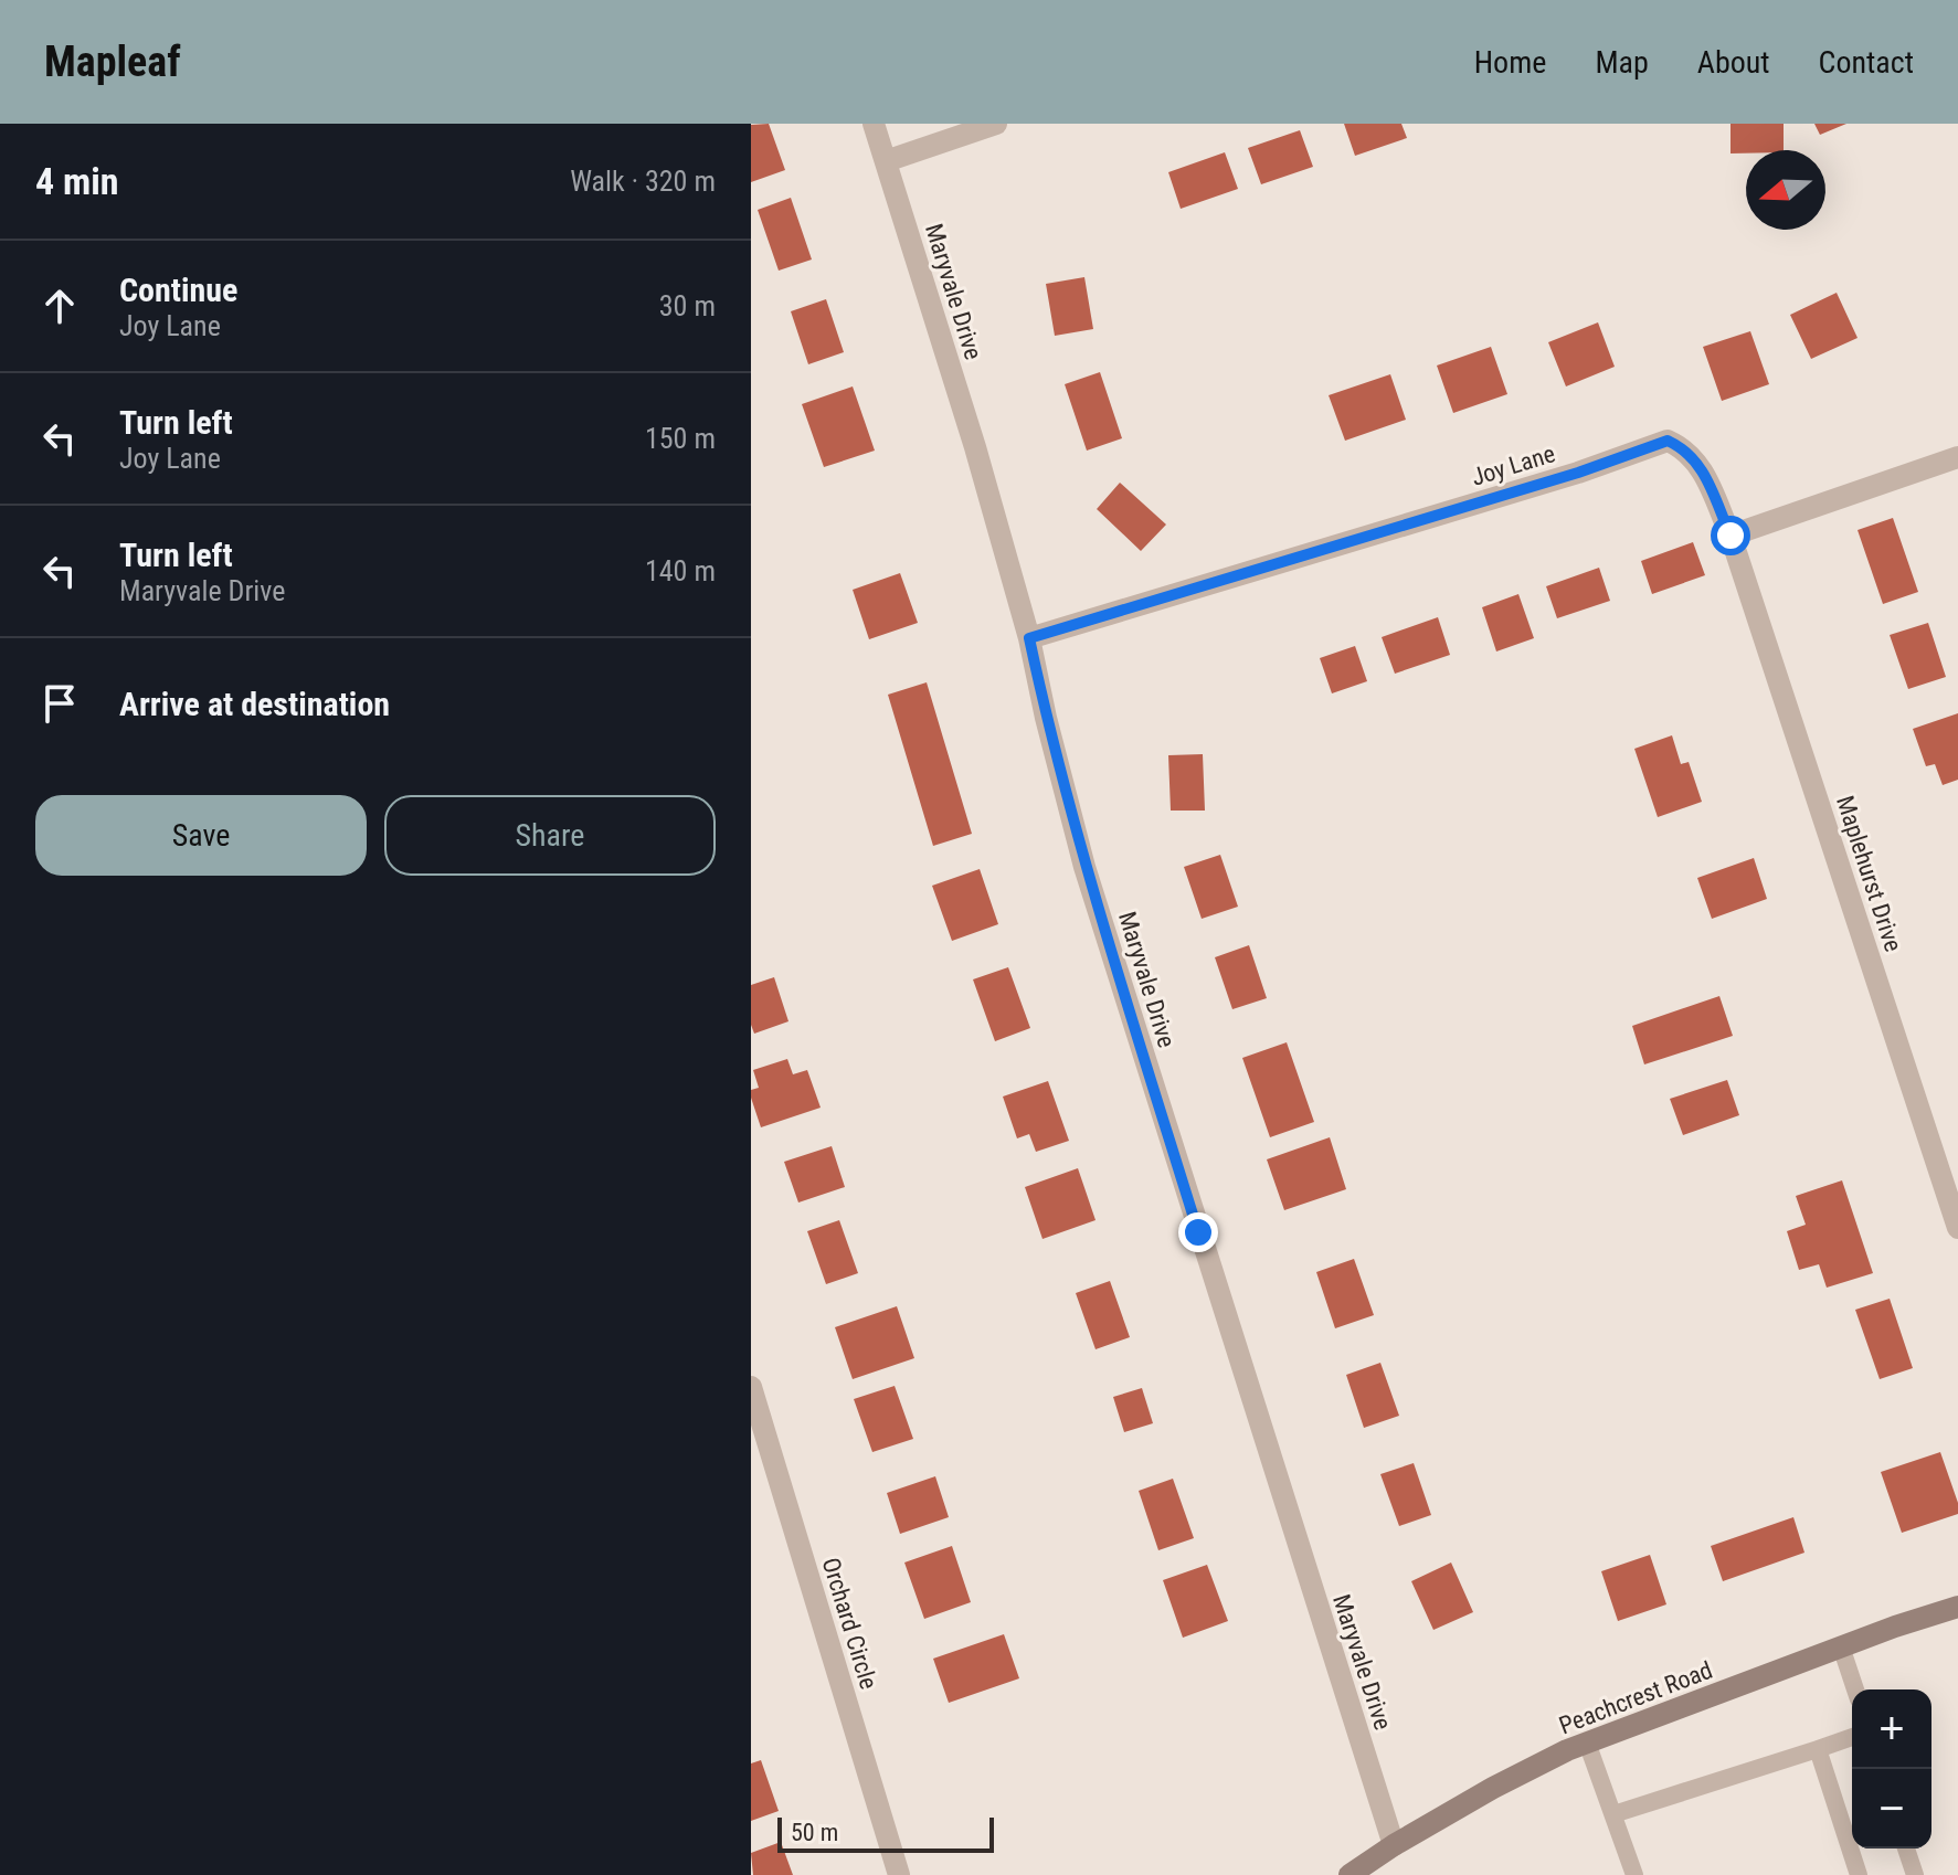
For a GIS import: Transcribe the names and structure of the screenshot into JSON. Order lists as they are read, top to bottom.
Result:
{
  "streets": {
    "street": [
      "Maryvale Drive",
      "Joy Lane",
      "Maplehurst Drive",
      "Orchard Circle",
      "Peachcrest Road"
    ]
  },
  "crossings": [
    ["Maryvale Drive", "Joy Lane"],
    ["Maryvale Drive", "Peachcrest Road"],
    ["Joy Lane", "Maplehurst Drive"]
  ],
  "scale_bar": "50 m",
  "north": "left",
  "page": {
    "header": "Mapleaf",
    "nav": [
      "Home",
      "Map",
      "About",
      "Contact"
    ],
    "heading": ["4 min", "Walk · 320 m"],
    "list": [
      ["Continue", "Joy Lane", "30 m"],
      ["Turn left", "Joy Lane", "150 m"],
      ["Turn left", "Maryvale Drive", "140 m"],
      "Arrive at destination"
    ],
    "buttons": ["Save", "Share"],
    "map_buttons": ["+", "−"],
    "scale": "50 m"
  }
}
